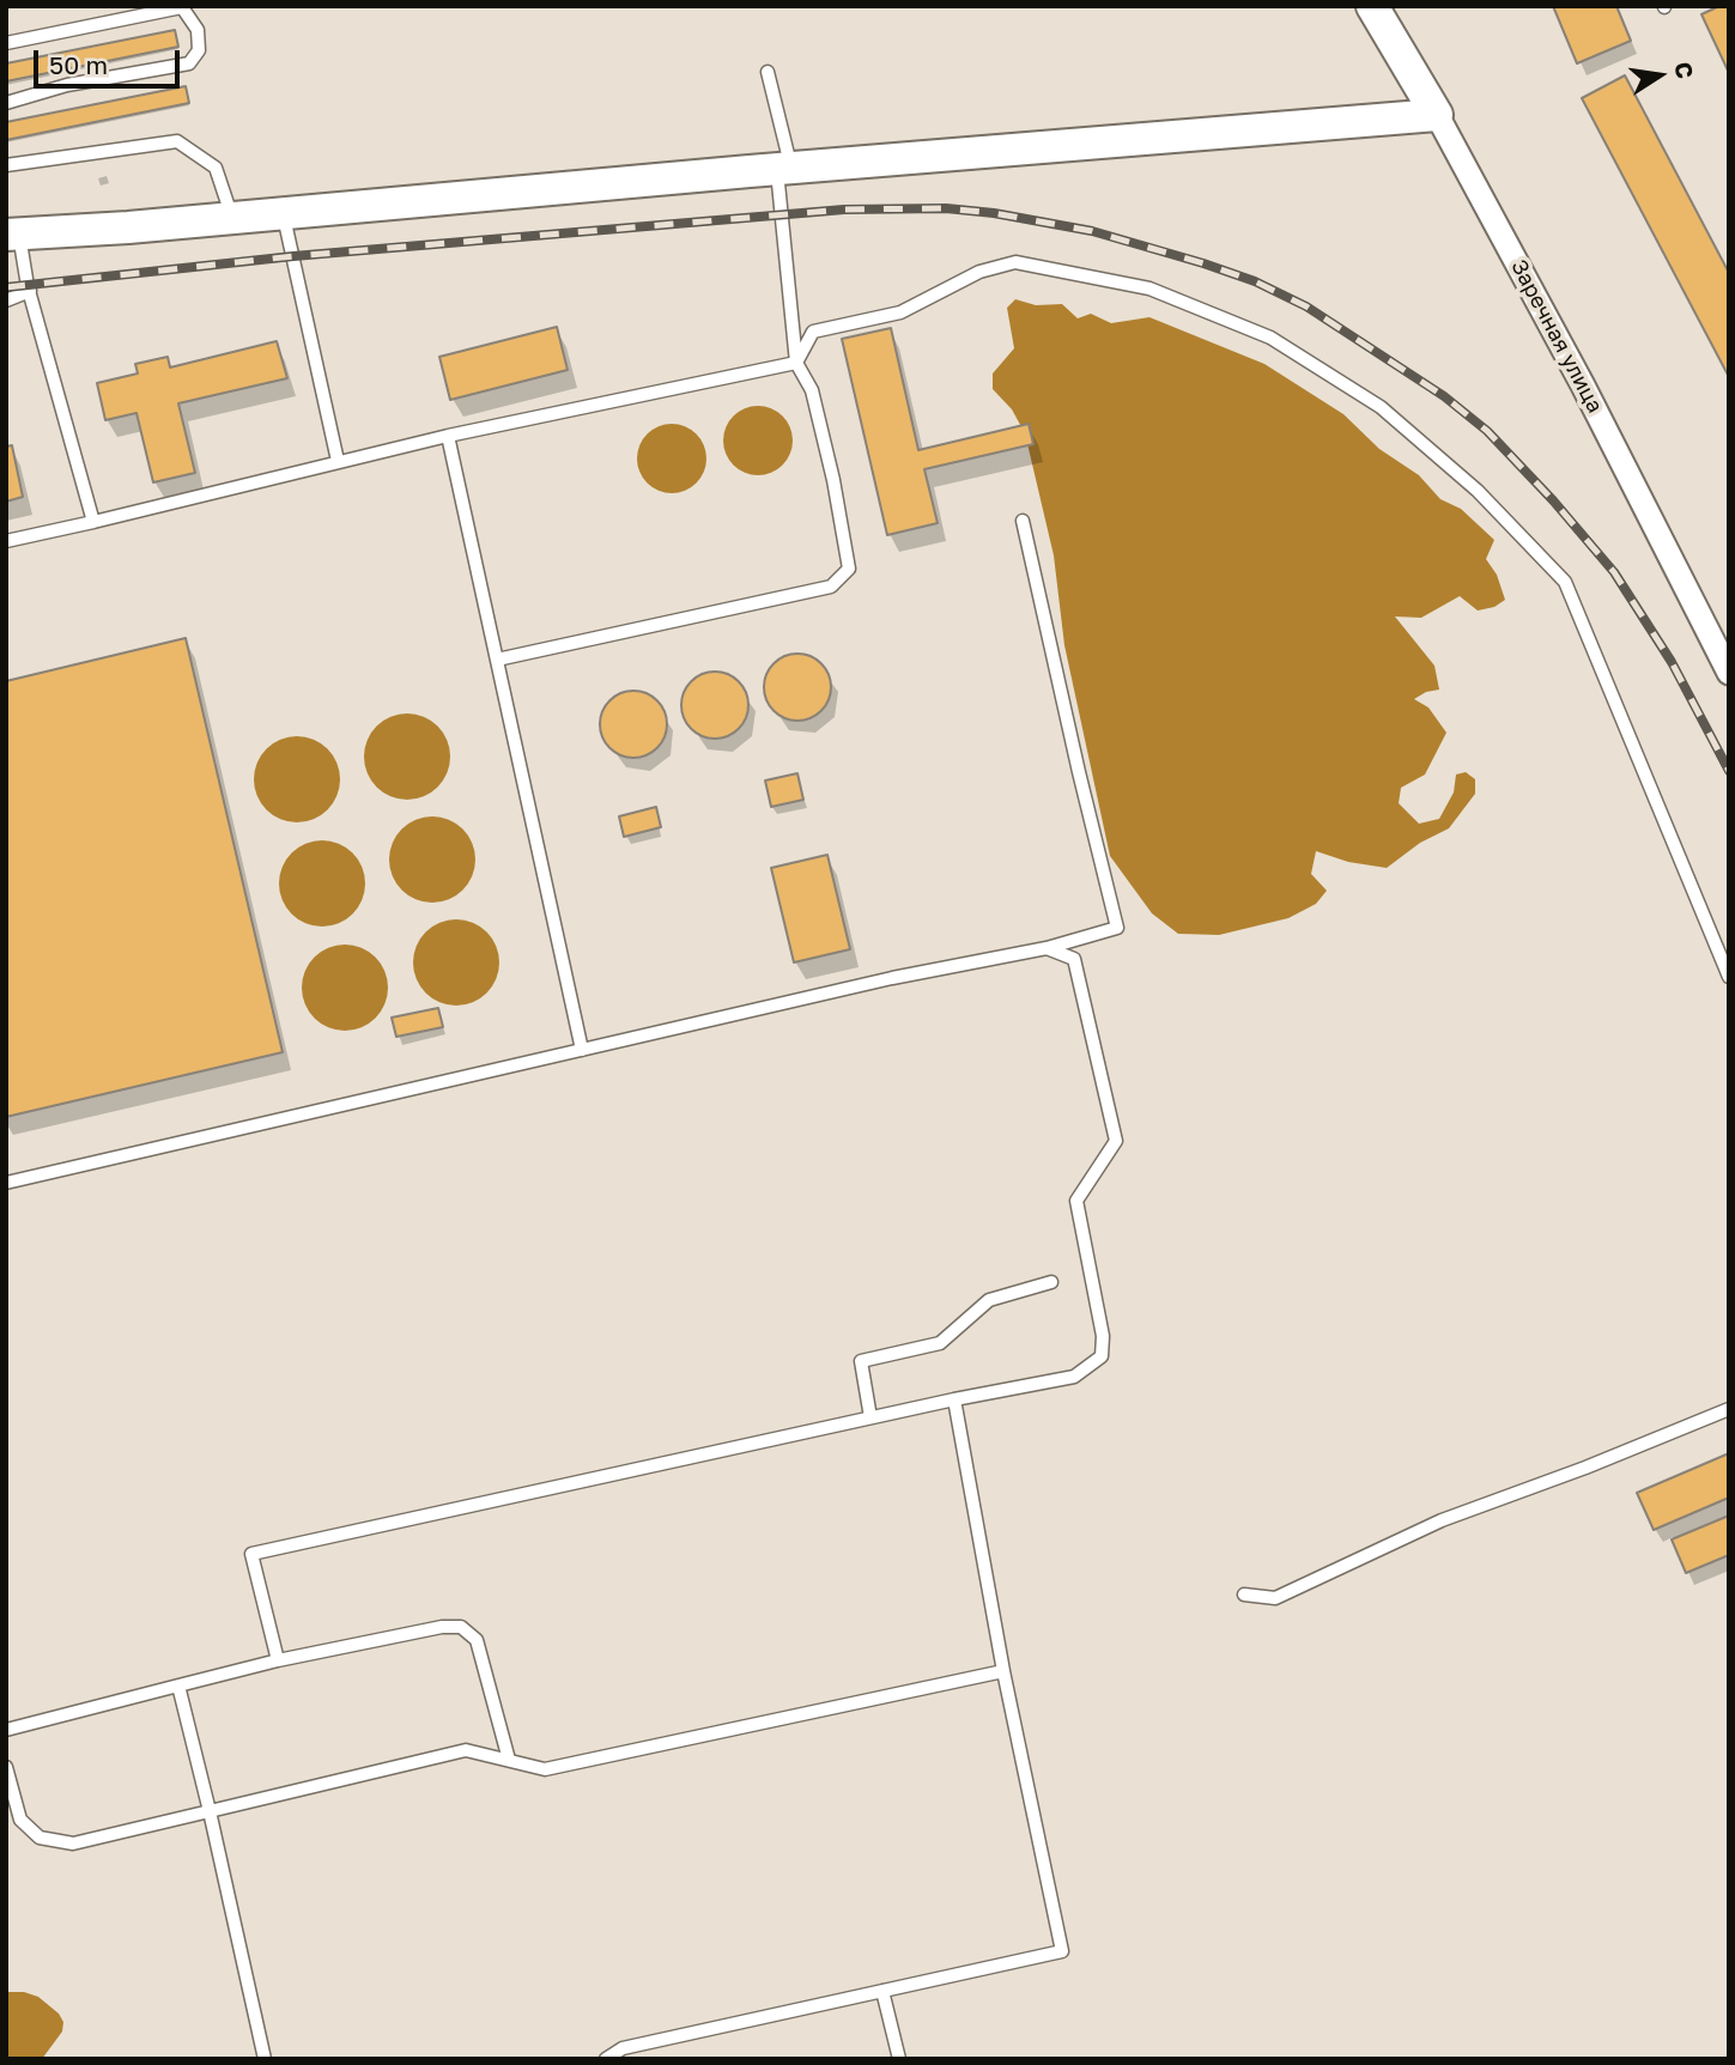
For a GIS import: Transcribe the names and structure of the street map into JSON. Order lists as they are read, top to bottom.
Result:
{
  "streets": {
    "street": ["Заречная улица"]
  },
  "scale_bar": "50 m",
  "north": "right"
}
